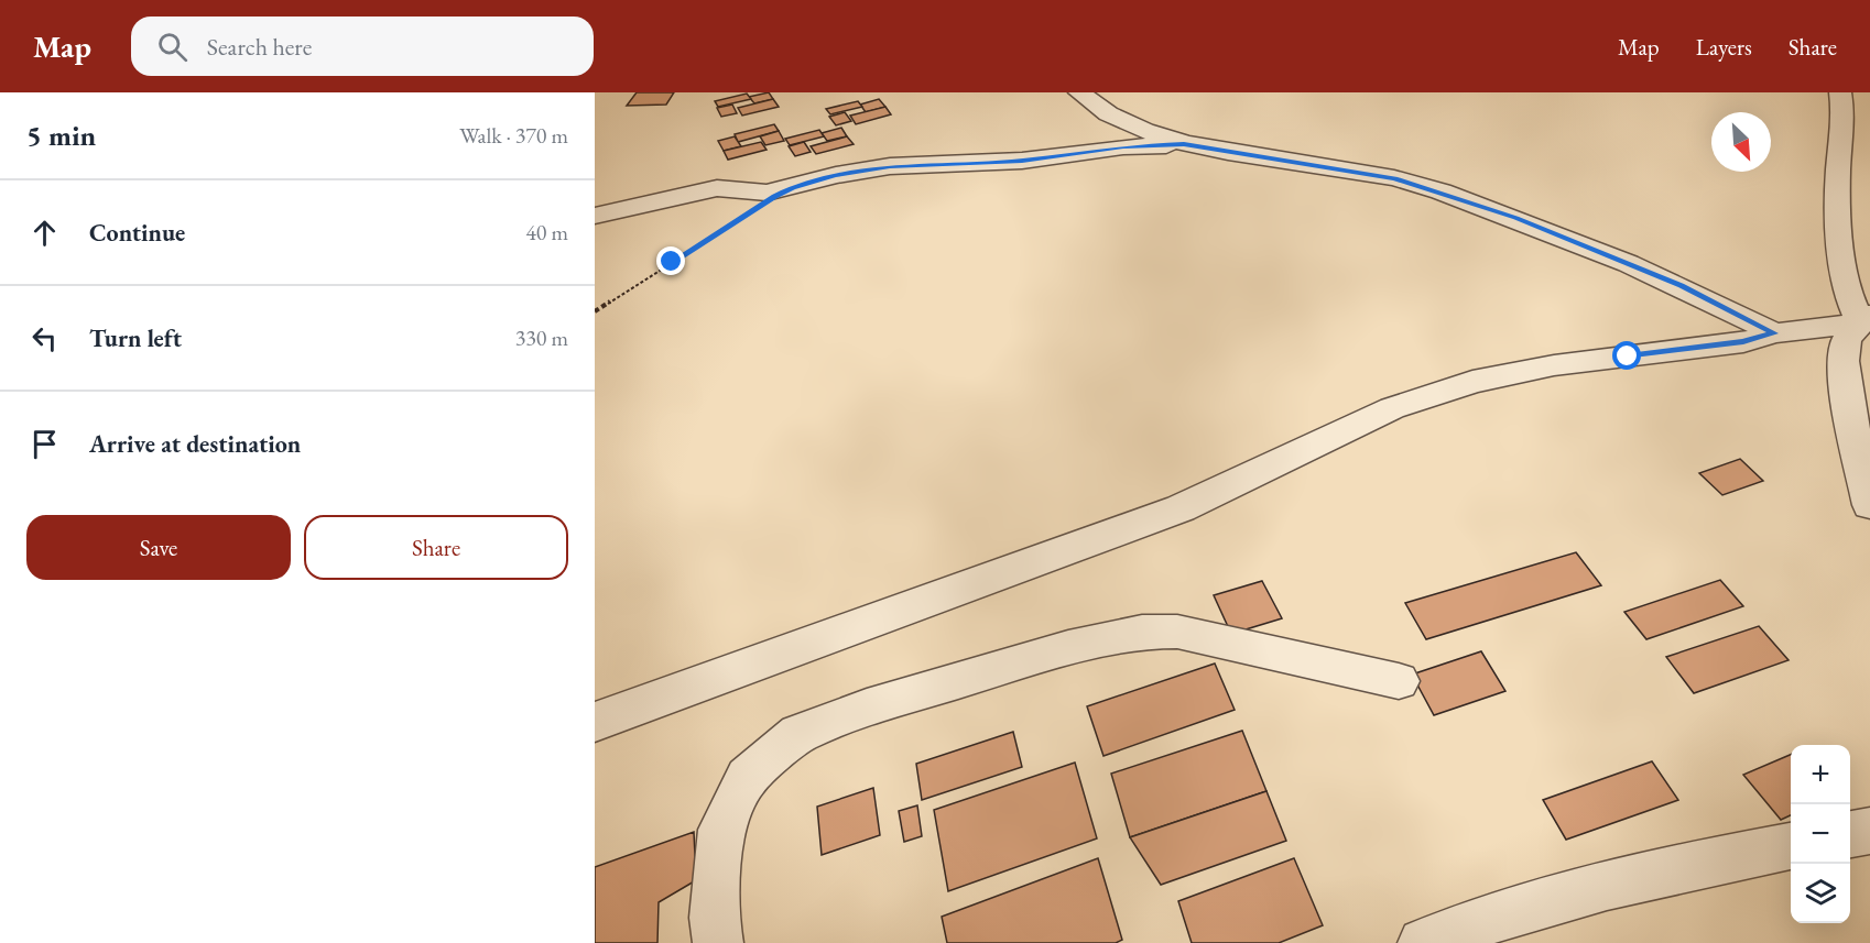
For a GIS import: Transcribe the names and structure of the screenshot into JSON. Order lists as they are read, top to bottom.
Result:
{
  "north": "bottom right",
  "page": {
    "header": "Map",
    "search": "Search here",
    "nav": ["Map", "Layers", "Share"],
    "heading": ["5 min", "Walk · 370 m"],
    "list": [
      ["Continue", "40 m"],
      ["Turn left", "330 m"],
      "Arrive at destination"
    ],
    "buttons": ["Save", "Share"],
    "map_buttons": ["+", "−"]
  }
}
